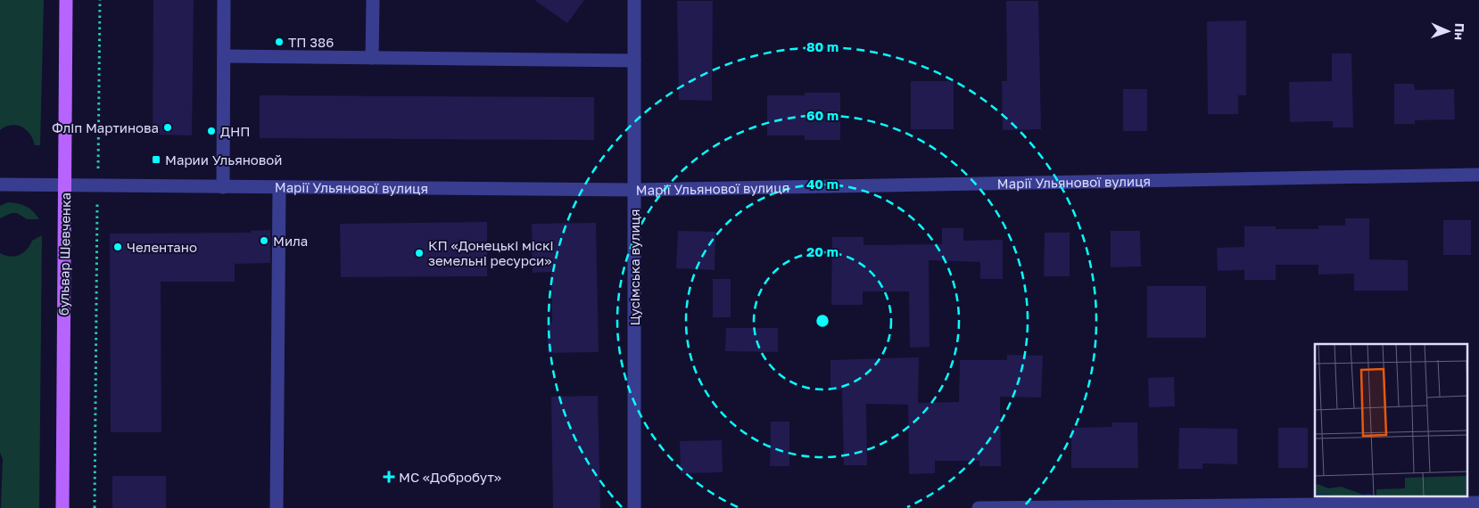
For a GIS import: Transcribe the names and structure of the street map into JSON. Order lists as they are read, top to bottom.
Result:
{
  "streets": {
    "main road": ["бульвар Шевченка"],
    "street": ["Марії Ульянової вулиця", "Цусімська вулиця"]
  },
  "crossings": [
    ["Марії Ульянової вулиця", "бульвар Шевченка"],
    ["Марії Ульянової вулиця", "Цусімська вулиця"]
  ],
  "places": {
    "other": [
      "ТП 386",
      "Фліп Мартинова",
      "ДНП",
      "Мила",
      "Челентано",
      "КП «Донецькі міскі земельні ресурси»"
    ],
    "transit": ["Марии Ульяновой"],
    "health": ["МС «Добробут»"]
  },
  "north": "right",
  "rings": [
    "80 m",
    "60 m",
    "40 m",
    "20 m"
  ]
}
